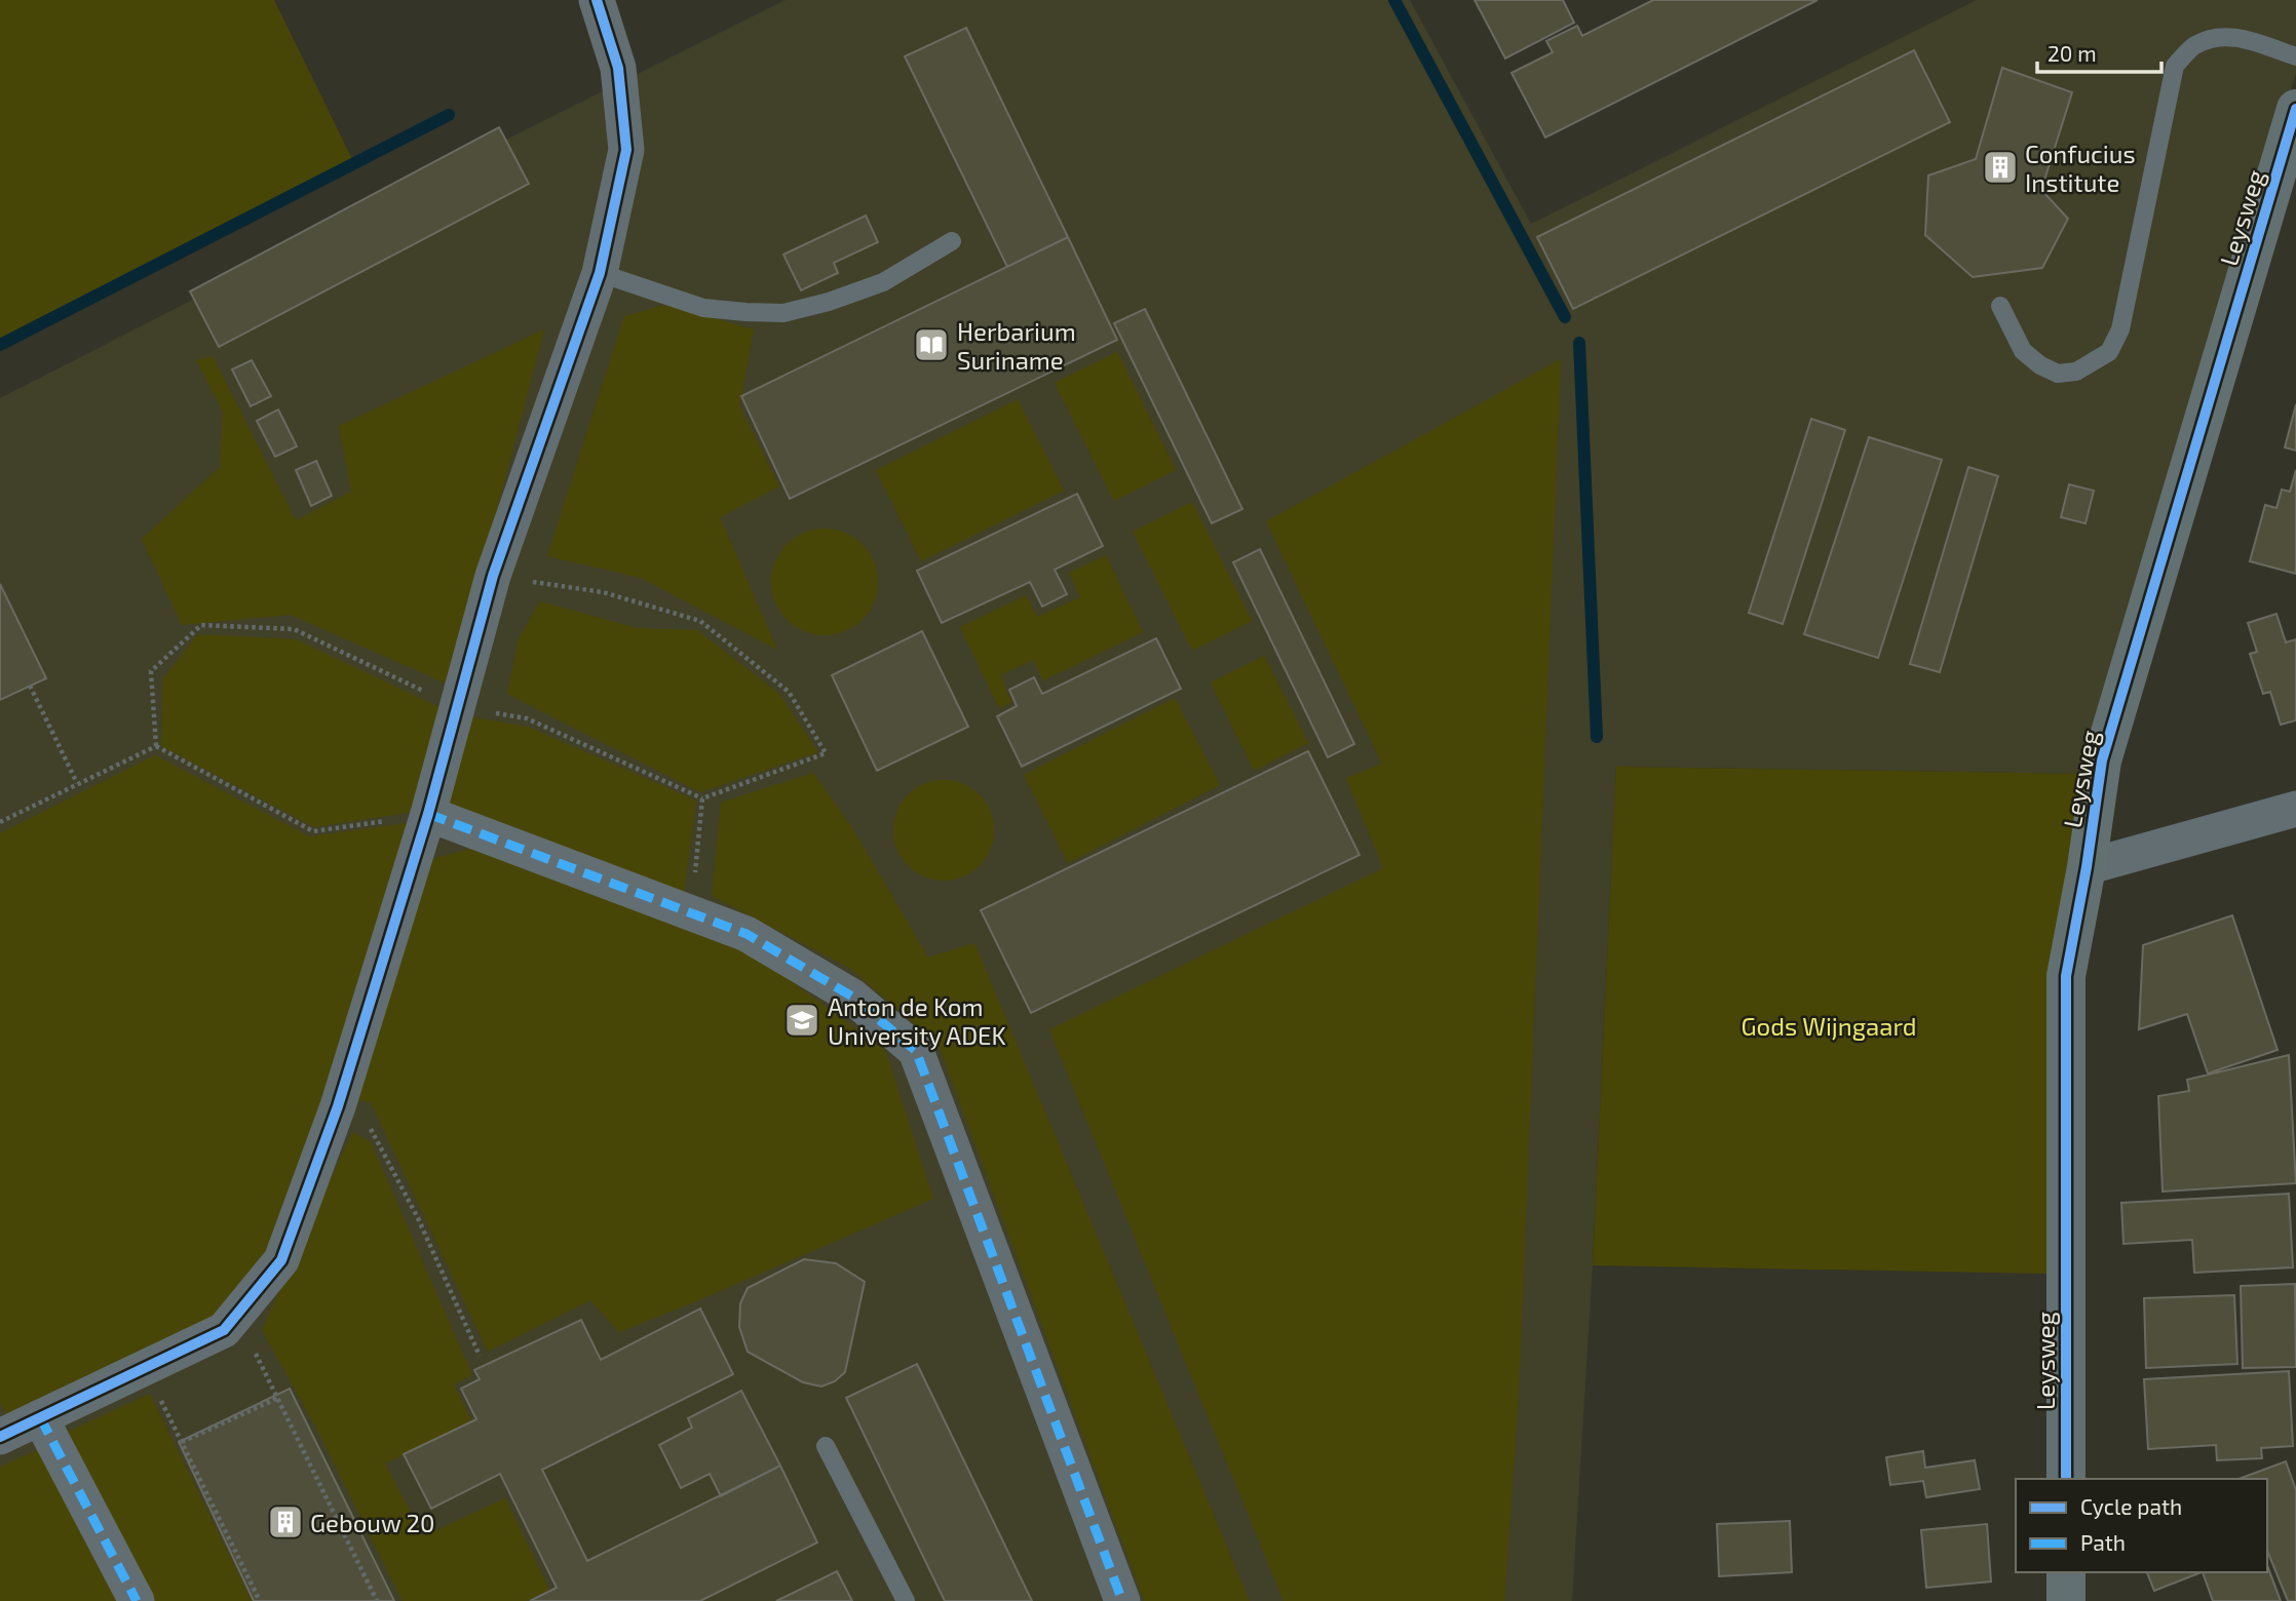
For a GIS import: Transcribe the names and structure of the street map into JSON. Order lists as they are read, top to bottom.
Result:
{
  "streets": {
    "street": ["Leysweg"]
  },
  "parks": ["Gods Wijngaard"],
  "places": {
    "building": ["Confucius Institute", "Gebouw 20"],
    "library": ["Herbarium Suriname"],
    "school or university": ["Anton de Kom University ADEK"]
  },
  "legend": ["Cycle path", "Path"],
  "scale_bar": "20 m"
}
